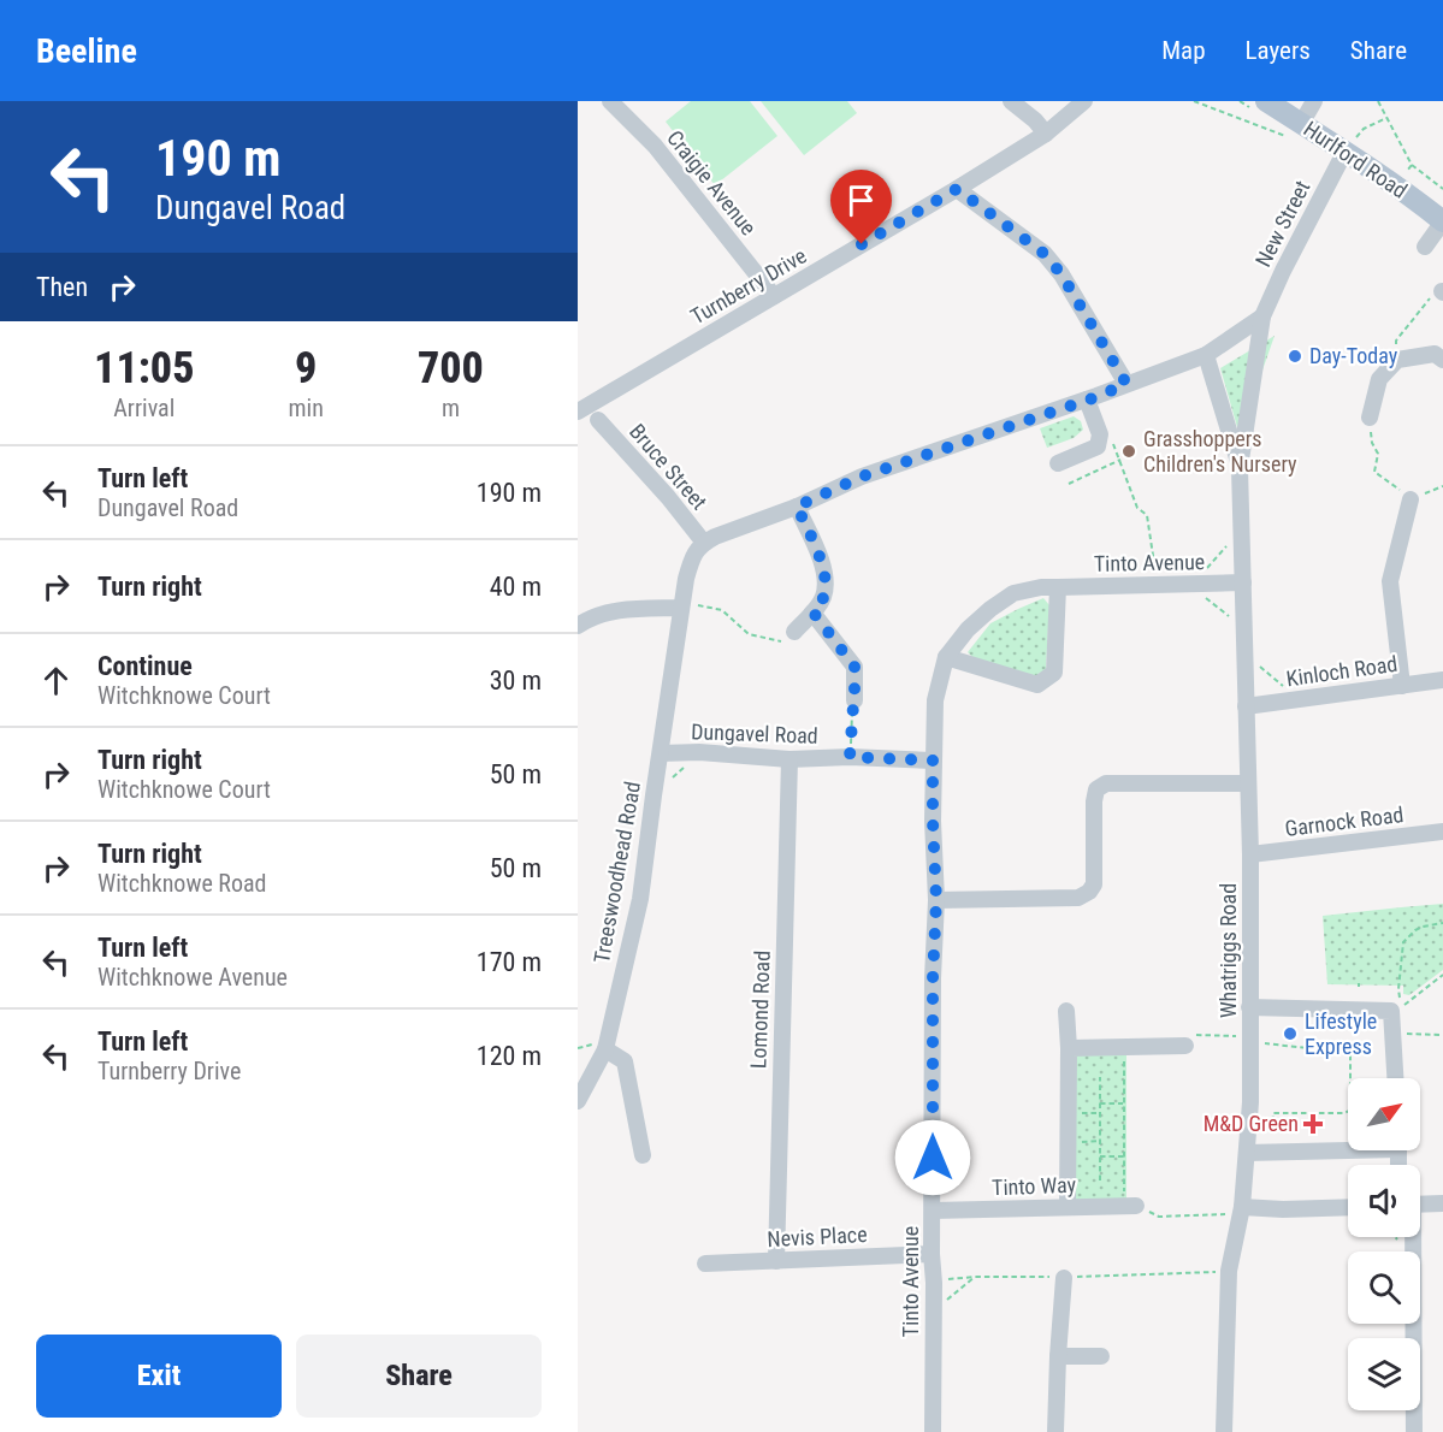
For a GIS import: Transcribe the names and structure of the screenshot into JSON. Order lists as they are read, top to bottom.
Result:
{
  "streets": {
    "main road": ["Hurlford Road"],
    "street": [
      "Craigie Avenue",
      "New Street",
      "Turnberry Drive",
      "Bruce Street",
      "Tinto Avenue",
      "Kinloch Road",
      "Dungavel Road",
      "Garnock Road",
      "Treeswoodhead Road",
      "Whatriggs Road",
      "Lomond Road",
      "Tinto Way",
      "Nevis Place"
    ]
  },
  "crossings": [
    ["Hurlford Road", "New Street"],
    ["Craigie Avenue", "Turnberry Drive"],
    ["New Street", "Whatriggs Road"],
    ["Bruce Street", "Treeswoodhead Road"],
    ["Tinto Avenue", "Dungavel Road"],
    ["Tinto Avenue", "Whatriggs Road"],
    ["Tinto Avenue", "Tinto Way"],
    ["Tinto Avenue", "Nevis Place"],
    ["Kinloch Road", "Whatriggs Road"],
    ["Dungavel Road", "Treeswoodhead Road"],
    ["Dungavel Road", "Lomond Road"],
    ["Garnock Road", "Whatriggs Road"],
    ["Lomond Road", "Nevis Place"]
  ],
  "places": {
    "other": ["Day-Today", "Grasshoppers Children's Nursery", "Lifestyle Express"],
    "health": ["M&D Green"]
  },
  "north": "top right",
  "page": {
    "header": "Beeline",
    "nav": ["Map", "Layers", "Share"],
    "turn": ["190 m", "Dungavel Road"],
    "then": "Then",
    "eta": [
      "11:05",
      "Arrival",
      "9",
      "min",
      "700",
      "m"
    ],
    "list": [
      {
        "name": "Turn left",
        "note": "Dungavel Road",
        "value": "190 m"
      },
      {
        "name": "Turn right",
        "value": "40 m"
      },
      {
        "name": "Continue",
        "note": "Witchknowe Court",
        "value": "30 m"
      },
      {
        "name": "Turn right",
        "note": "Witchknowe Court",
        "value": "50 m"
      },
      {
        "name": "Turn right",
        "note": "Witchknowe Road",
        "value": "50 m"
      },
      {
        "name": "Turn left",
        "note": "Witchknowe Avenue",
        "value": "170 m"
      },
      {
        "name": "Turn left",
        "note": "Turnberry Drive",
        "value": "120 m"
      }
    ],
    "buttons": ["Exit", "Share"]
  }
}
